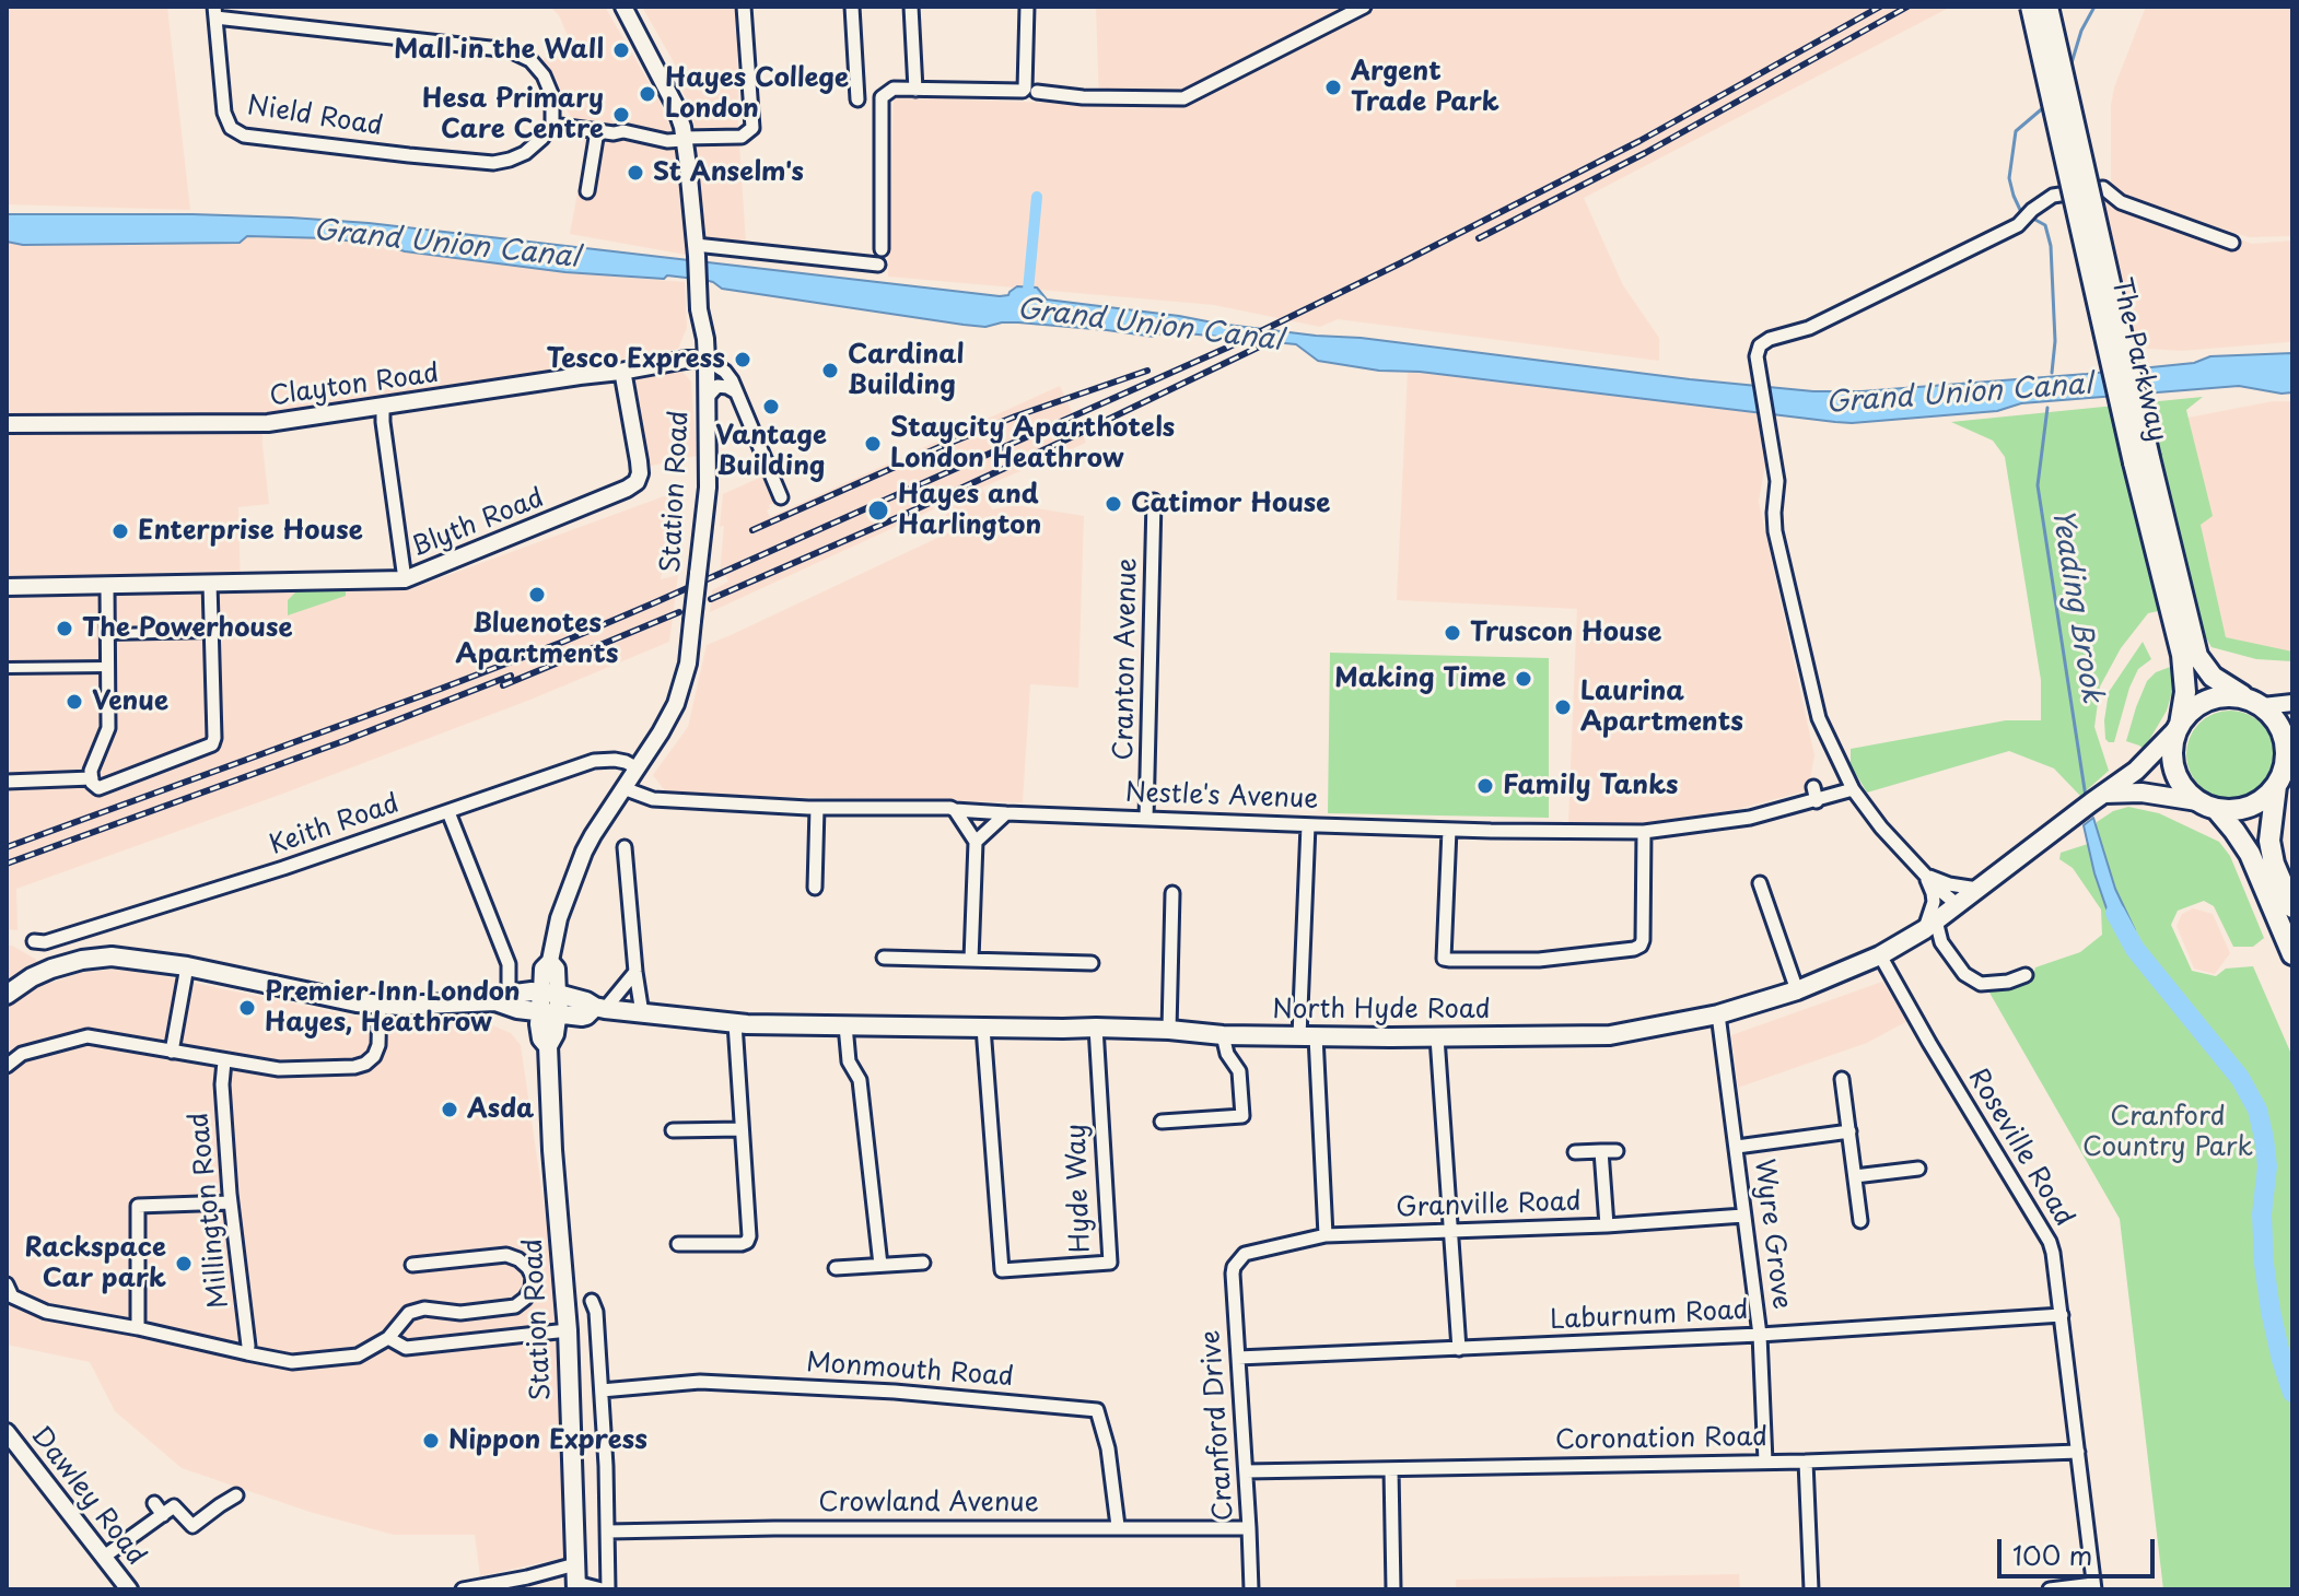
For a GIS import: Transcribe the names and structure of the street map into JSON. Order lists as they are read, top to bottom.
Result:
{
  "streets": {
    "highway": ["The Parkway"],
    "main road": ["Station Road", "North Hyde Road"],
    "street": [
      "Nield Road",
      "Clayton Road",
      "Blyth Road",
      "Cranton Avenue",
      "Nestle's Avenue",
      "Keith Road",
      "Roseville Road",
      "Hyde Way",
      "Granville Road",
      "Millington Road",
      "Wyre Grove",
      "Laburnum Road",
      "Monmouth Road",
      "Cranford Drive",
      "Coronation Road",
      "Dawley Road",
      "Crowland Avenue"
    ]
  },
  "crossings": [
    ["The Parkway", "North Hyde Road"],
    ["Clayton Road", "Station Road"],
    ["Clayton Road", "Blyth Road"],
    ["Station Road", "Nestle's Avenue"],
    ["Station Road", "Keith Road"],
    ["Station Road", "North Hyde Road"],
    ["Cranton Avenue", "Nestle's Avenue"],
    ["North Hyde Road", "Roseville Road"],
    ["North Hyde Road", "Hyde Way"],
    ["North Hyde Road", "Wyre Grove"],
    ["Roseville Road", "Laburnum Road"],
    ["Roseville Road", "Coronation Road"],
    ["Granville Road", "Wyre Grove"],
    ["Granville Road", "Cranford Drive"],
    ["Wyre Grove", "Laburnum Road"],
    ["Wyre Grove", "Coronation Road"],
    ["Laburnum Road", "Cranford Drive"],
    ["Monmouth Road", "Crowland Avenue"],
    ["Cranford Drive", "Coronation Road"],
    ["Cranford Drive", "Crowland Avenue"]
  ],
  "water": ["Grand Union Canal", "Yeading Brook"],
  "parks": ["Cranford Country Park"],
  "places": [
    "Mall in the Wall",
    "Argent Trade Park",
    "Hayes College London",
    "Hesa Primary Care Centre",
    "St Anselm's",
    "Tesco Express",
    "Cardinal Building",
    "Vantage Building",
    "Staycity Aparthotels London Heathrow",
    "Catimor House",
    "Hayes and Harlington",
    "Enterprise House",
    "Bluenotes Apartments",
    "The Powerhouse",
    "Truscon House",
    "Making Time",
    "Venue",
    "Laurina Apartments",
    "Family Tanks",
    "Premier Inn London Hayes, Heathrow",
    "Asda",
    "Rackspace Car park",
    "Nippon Express"
  ],
  "scale_bar": "100 m"
}
